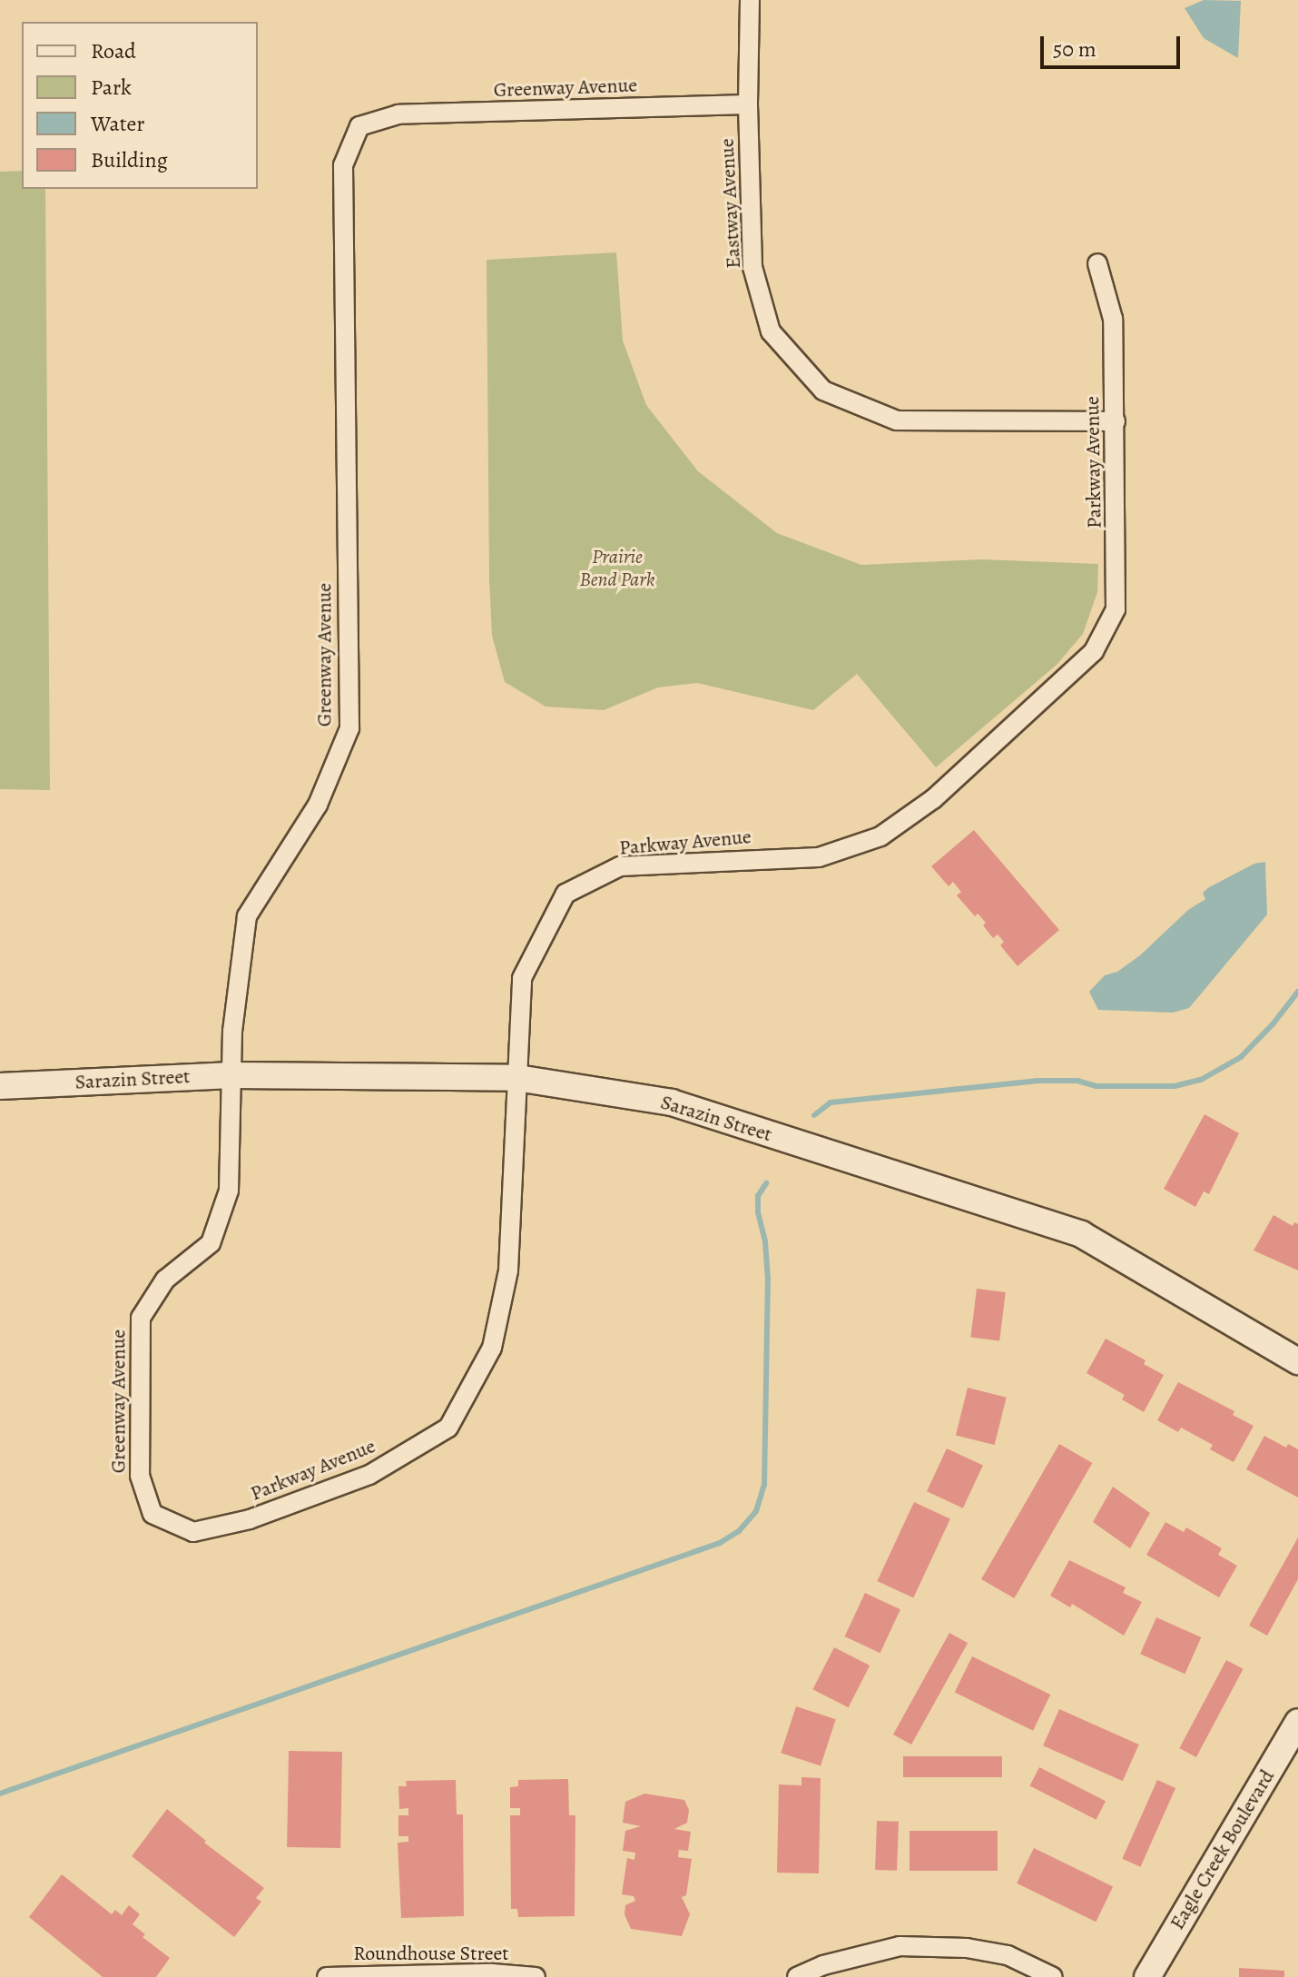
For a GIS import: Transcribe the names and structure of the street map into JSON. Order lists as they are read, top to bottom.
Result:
{
  "streets": {
    "street": [
      "Greenway Avenue",
      "Eastway Avenue",
      "Parkway Avenue",
      "Sarazin Street",
      "Eagle Creek Boulevard",
      "Roundhouse Street"
    ]
  },
  "crossings": [
    ["Greenway Avenue", "Eastway Avenue"],
    ["Greenway Avenue", "Parkway Avenue"],
    ["Greenway Avenue", "Sarazin Street"],
    ["Eastway Avenue", "Parkway Avenue"],
    ["Parkway Avenue", "Sarazin Street"]
  ],
  "parks": ["Prairie Bend Park"],
  "legend": [
    "Road",
    "Park",
    "Water",
    "Building"
  ],
  "scale_bar": "50 m"
}
